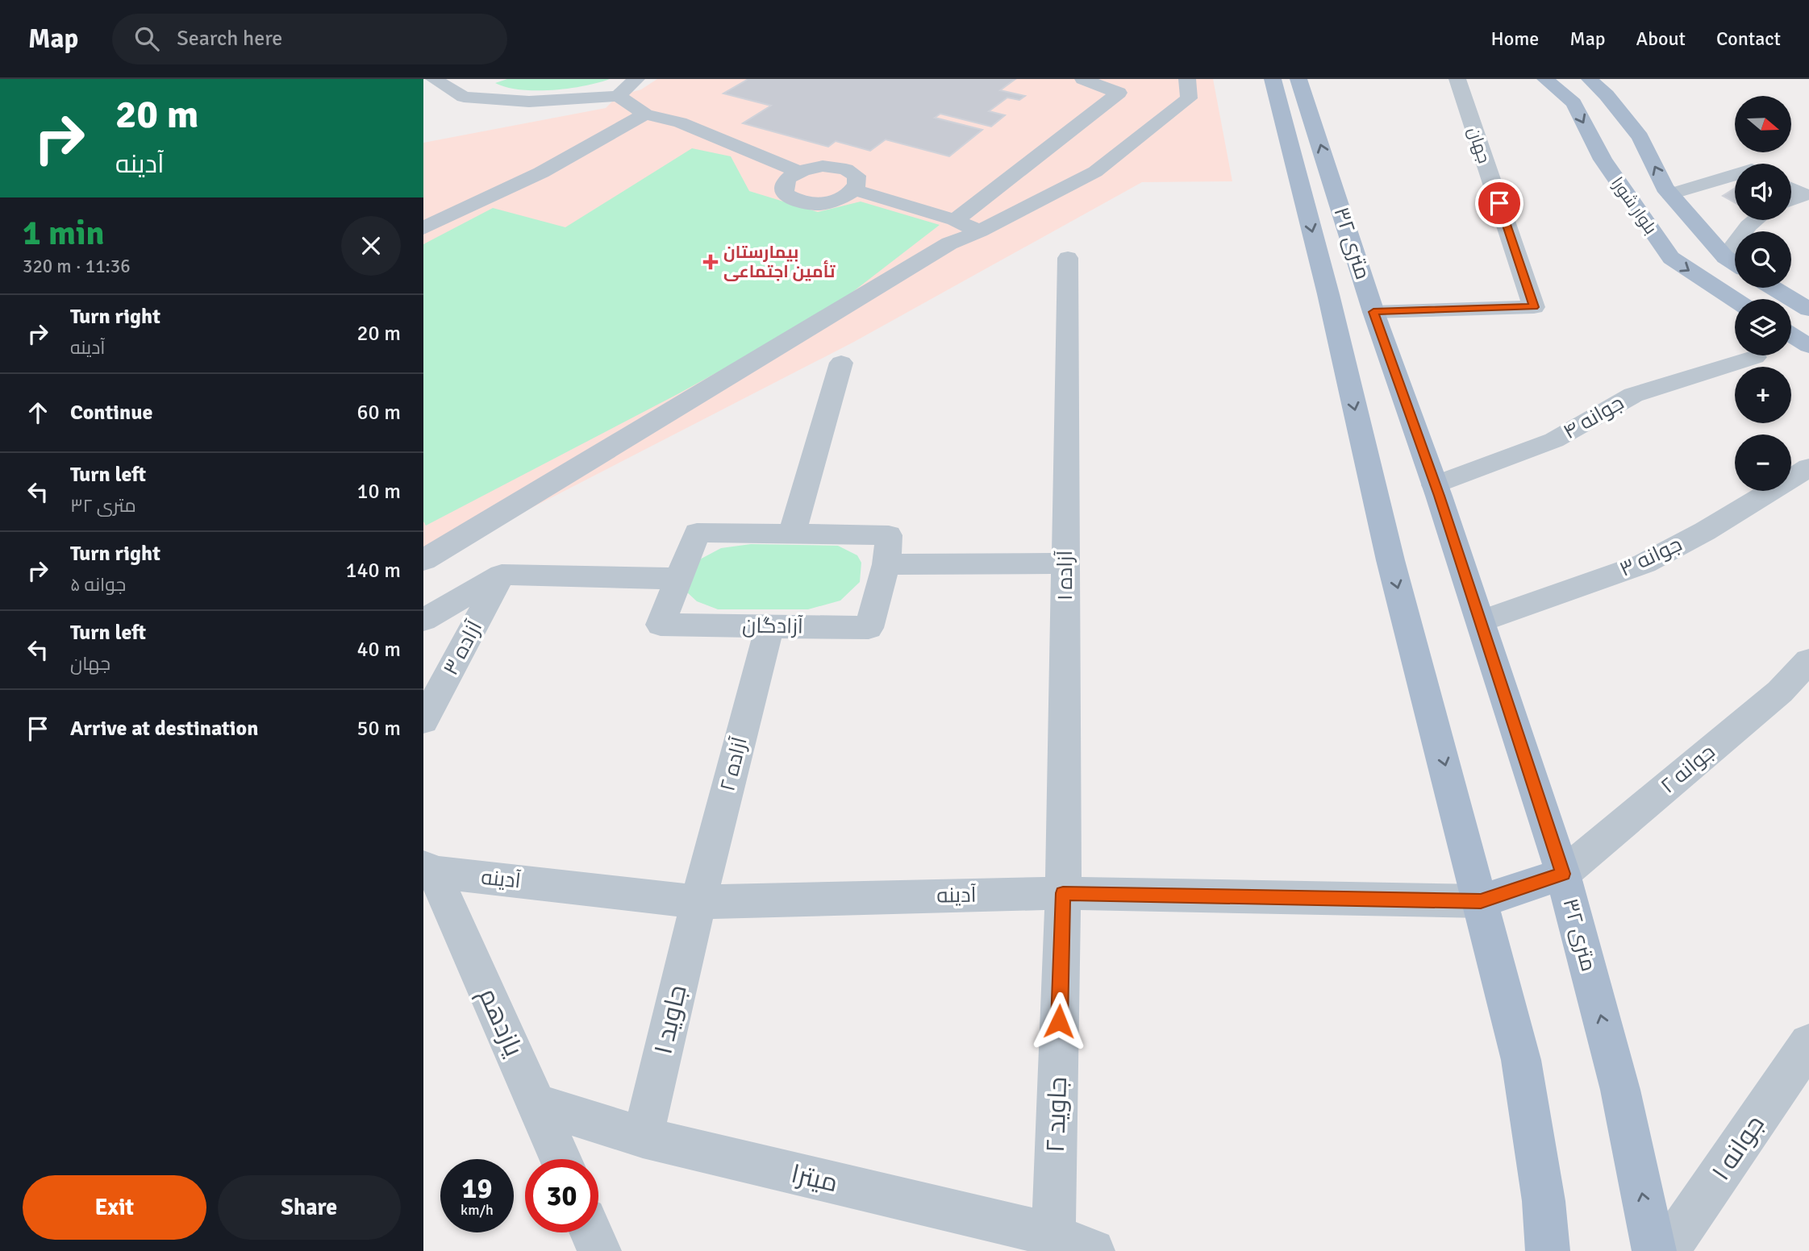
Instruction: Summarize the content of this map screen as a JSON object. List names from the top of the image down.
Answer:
{
  "streets": {
    "main road": ["بلوار شورا", "۳۲ متری"],
    "street": [
      "جهان",
      "جوانه ۴",
      "جوانه ۳",
      "آزاده ۱",
      "آزادگان",
      "آزاده ۳",
      "آزاده ۲",
      "جوانه ۲",
      "آدینه",
      "جاوید ۱",
      "یازدهم",
      "جاوید ۲",
      "جوانه ۱",
      "میترا"
    ]
  },
  "crossings": [
    ["جهان", "۳۲ متری"],
    ["۳۲ متری", "جوانه ۴"],
    ["۳۲ متری", "جوانه ۳"],
    ["۳۲ متری", "جوانه ۲"],
    ["۳۲ متری", "آدینه"],
    ["آزاده ۱", "آدینه"],
    ["آزاده ۱", "جاوید ۲"],
    ["آزادگان", "آزاده ۲"],
    ["آزاده ۲", "آدینه"],
    ["آزاده ۲", "جاوید ۱"],
    ["آدینه", "جاوید ۱"],
    ["آدینه", "یازدهم"],
    ["آدینه", "جاوید ۲"],
    ["جاوید ۱", "میترا"],
    ["یازدهم", "میترا"],
    ["جاوید ۲", "میترا"]
  ],
  "places": {
    "health": ["بیمارستان تأمین اجتماعی"]
  },
  "north": "right",
  "page": {
    "header": "Map",
    "search": "Search here",
    "nav": [
      "Home",
      "Map",
      "About",
      "Contact"
    ],
    "turn": ["20 m", "آدینه"],
    "map_buttons": ["+", "−"],
    "heading": ["1 min", "320 m · 11:36"],
    "list": [
      {
        "name": "Turn right",
        "note": "آدینه",
        "value": "20 m"
      },
      {
        "name": "Continue",
        "value": "60 m"
      },
      {
        "name": "Turn left",
        "note": "۳۲ متری",
        "value": "10 m"
      },
      {
        "name": "Turn right",
        "note": "جوانه ۵",
        "value": "140 m"
      },
      {
        "name": "Turn left",
        "note": "جهان",
        "value": "40 m"
      },
      {
        "name": "Arrive at destination",
        "value": "50 m"
      }
    ],
    "speed": "19 km/h",
    "limit": "30",
    "buttons": ["Exit", "Share"]
  }
}
